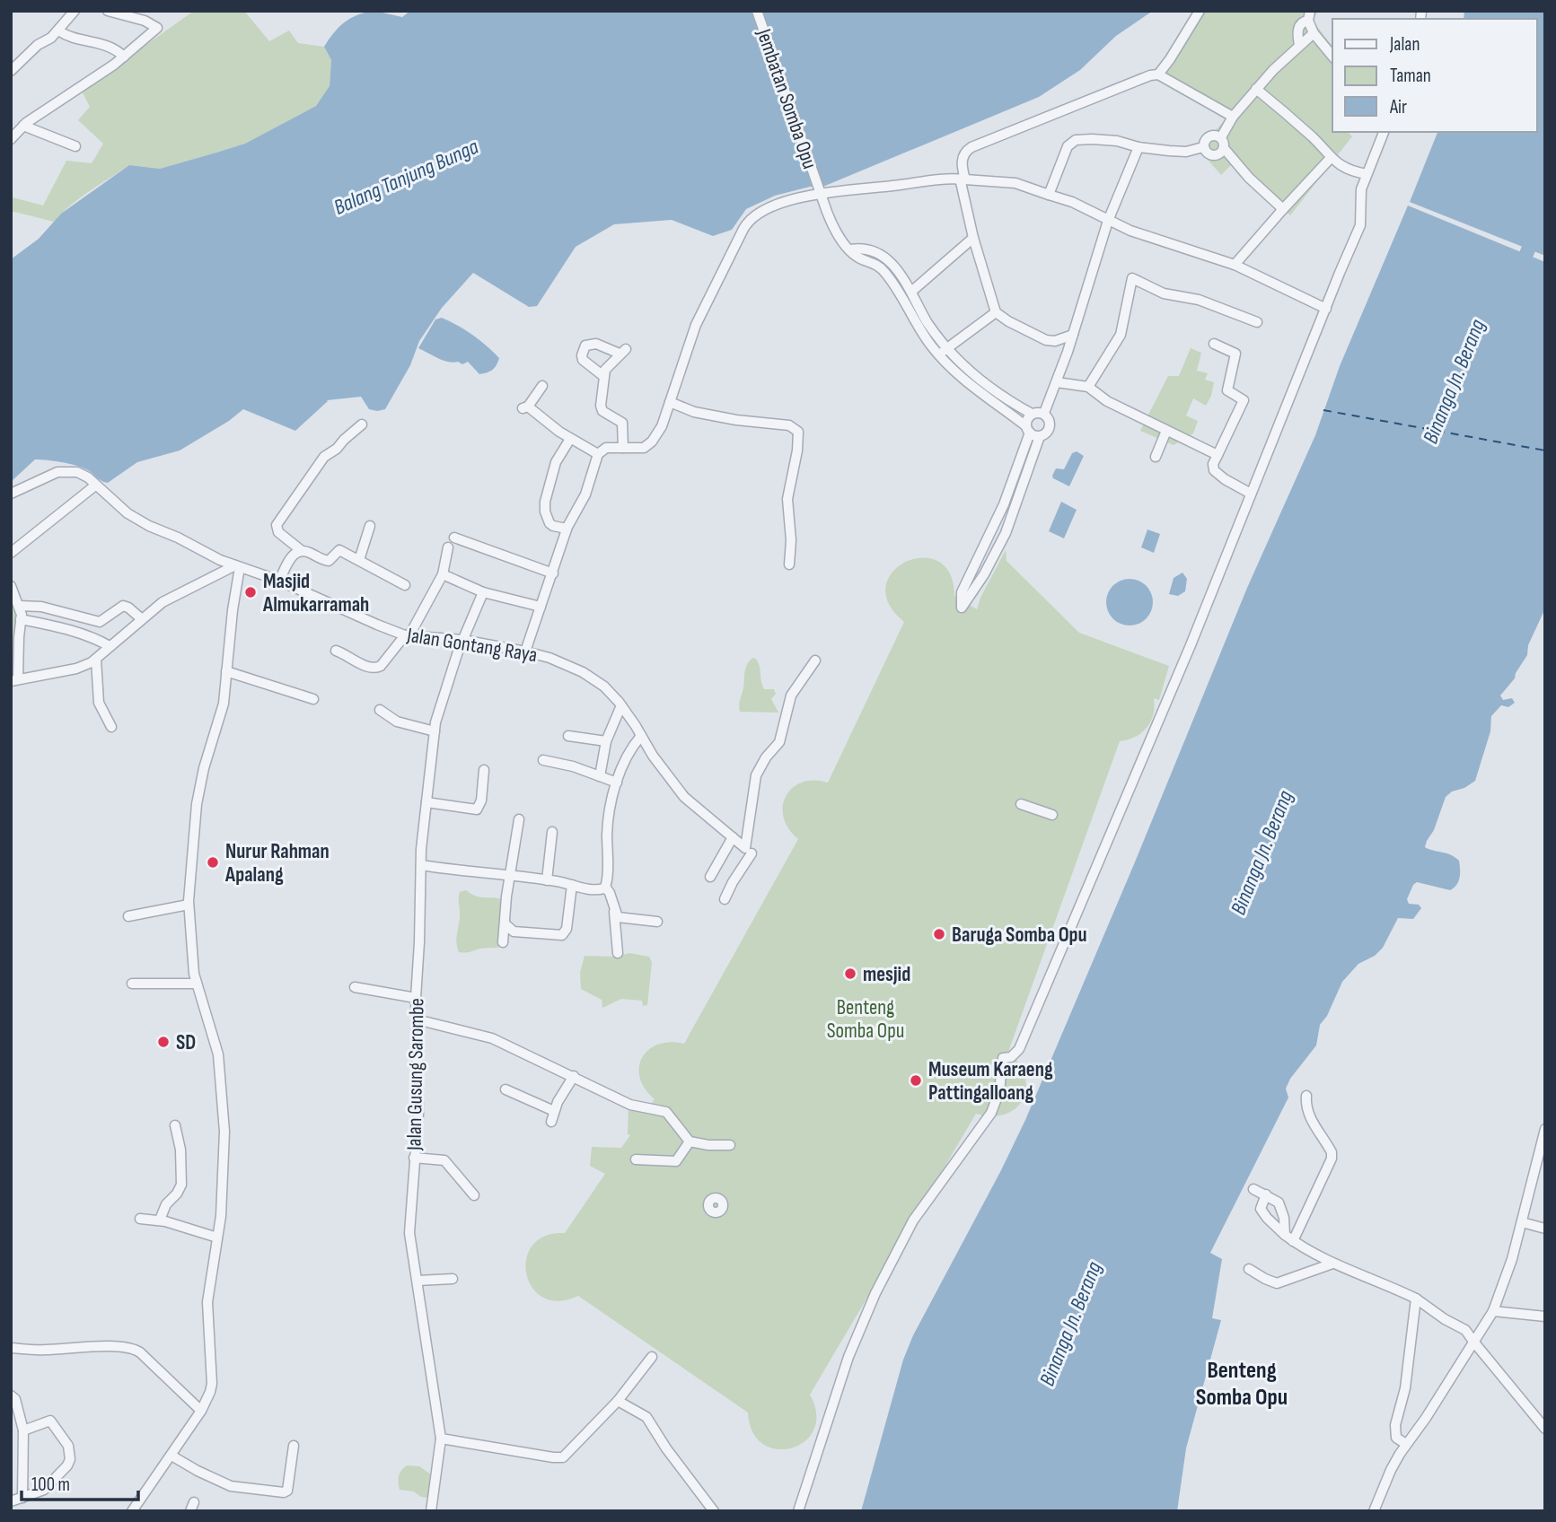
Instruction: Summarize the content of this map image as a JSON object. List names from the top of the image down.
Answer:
{
  "streets": {
    "street": ["Jembatan Somba Opu", "Jalan Gontang Raya", "Jalan Gusung Sarombe"]
  },
  "crossings": [
    ["Jalan Gontang Raya", "Jalan Gusung Sarombe"]
  ],
  "districts": ["Benteng Somba Opu"],
  "water": ["Balang Tanjung Bunga", "Binanga Jn. Berang"],
  "parks": ["Benteng Somba Opu"],
  "places": [
    "Masjid Almukarramah",
    "Nurur Rahman Apalang",
    "Baruga Somba Opu",
    "mesjid",
    "SD",
    "Museum Karaeng Pattingalloang"
  ],
  "legend": ["Jalan", "Taman", "Air"],
  "scale_bar": "100 m"
}
